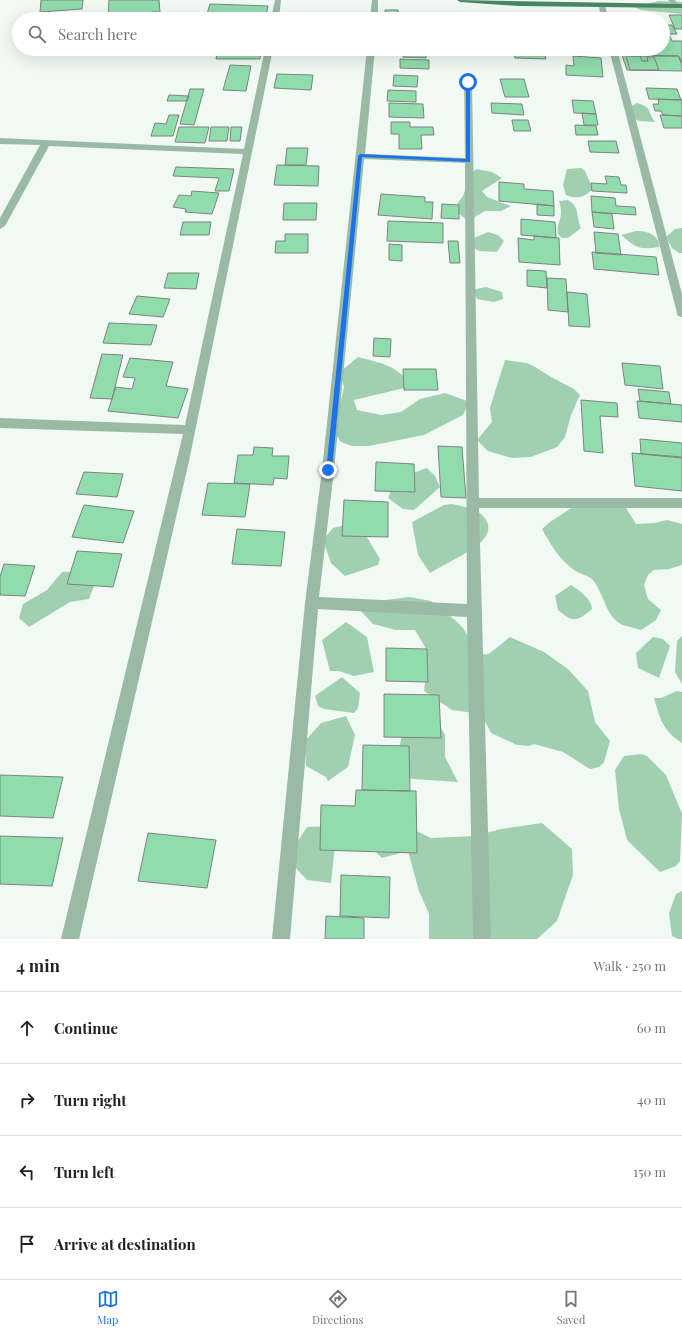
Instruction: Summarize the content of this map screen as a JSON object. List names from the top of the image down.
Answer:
{
  "page": {
    "search": "Search here",
    "heading": ["4 min", "Walk · 250 m"],
    "list": [
      ["Continue", "60 m"],
      ["Turn right", "40 m"],
      ["Turn left", "150 m"],
      "Arrive at destination"
    ],
    "nav": ["Map", "Directions", "Saved"]
  }
}
